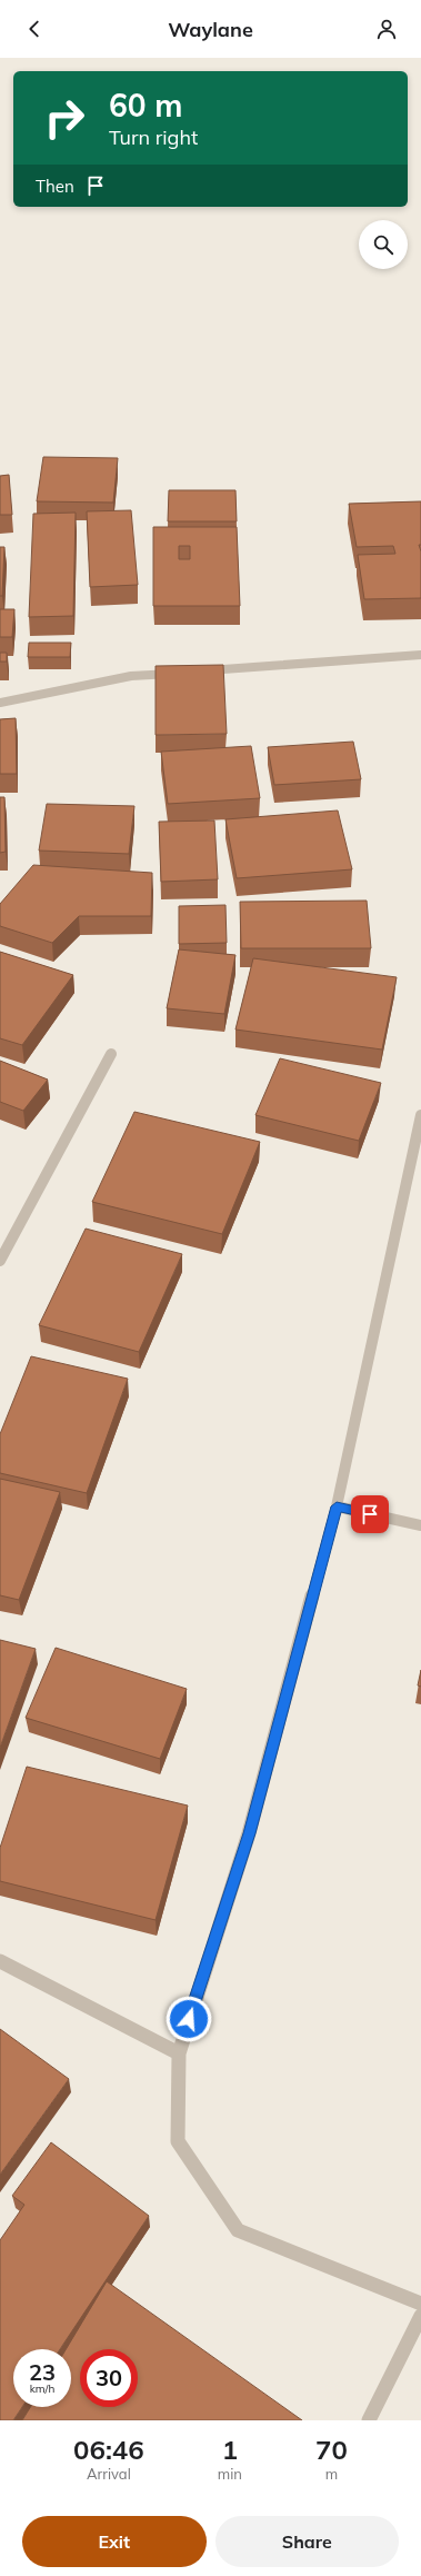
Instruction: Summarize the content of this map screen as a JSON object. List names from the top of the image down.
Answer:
{
  "page": {
    "header": "Waylane",
    "turn": ["60 m", "Turn right"],
    "then": "Then",
    "speed": "23 km/h",
    "limit": "30",
    "eta": [
      "06:46",
      "Arrival",
      "1",
      "min",
      "70",
      "m"
    ],
    "buttons": ["Exit", "Share"]
  }
}
